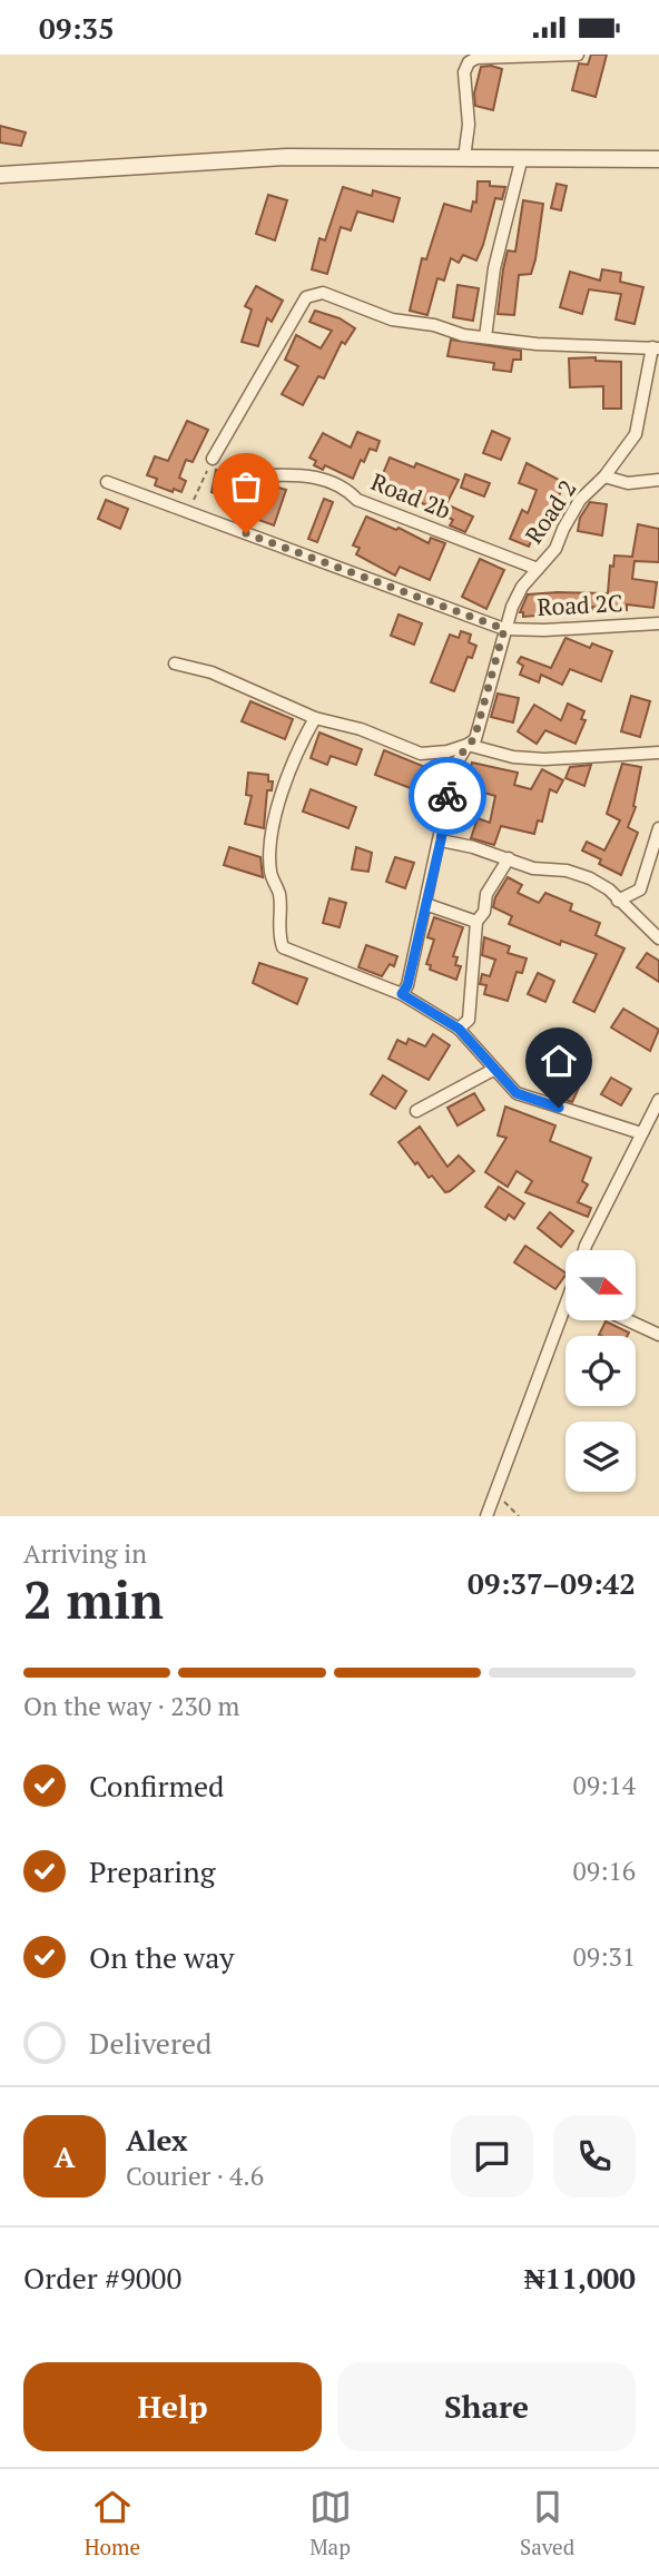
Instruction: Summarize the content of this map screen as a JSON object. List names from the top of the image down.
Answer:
{
  "streets": {
    "street": ["Road 2b", "Road 2", "Road 2C"]
  },
  "crossings": [
    ["Road 2b", "Road 2"],
    ["Road 2", "Road 2C"]
  ],
  "north": "right",
  "page": {
    "status": "09:35",
    "heading": ["2 min", "Arriving in", "09:37–09:42"],
    "panel": [
      "Alex",
      "Courier · 4.6",
      "Order #9000",
      "₦11,000"
    ],
    "bar": "On the way · 230 m",
    "list": [
      ["Confirmed", "09:14"],
      ["Preparing", "09:16"],
      ["On the way", "09:31"],
      "Delivered"
    ],
    "round": "A",
    "buttons": ["Help", "Share"],
    "tabs": ["Home", "Map", "Saved"]
  }
}
